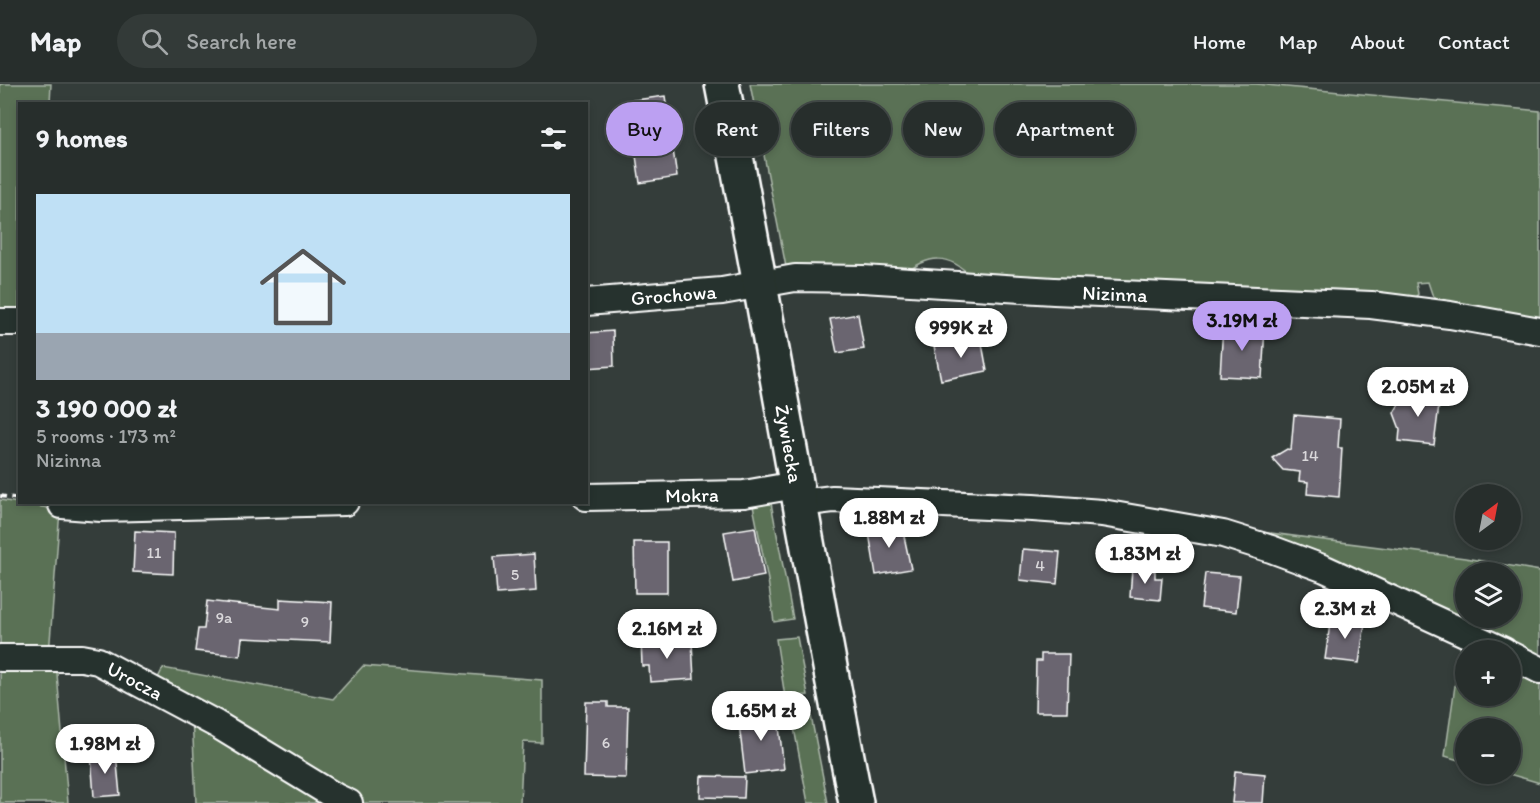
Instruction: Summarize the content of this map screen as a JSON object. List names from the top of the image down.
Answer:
{
  "streets": {
    "main road": ["Żywiecka"],
    "street": [
      "Nizinna",
      "Grochowa",
      "Mokra",
      "Urocza"
    ]
  },
  "crossings": [
    ["Nizinna", "Grochowa"],
    ["Nizinna", "Żywiecka"],
    ["Grochowa", "Żywiecka"],
    ["Żywiecka", "Mokra"]
  ],
  "house_numbers": [
    "14",
    "11",
    "4",
    "5",
    "9a",
    "9",
    "6"
  ],
  "north": "top right",
  "page": {
    "header": "Map",
    "search": "Search here",
    "nav": [
      "Home",
      "Map",
      "About",
      "Contact"
    ],
    "chip": [
      "Buy",
      "Rent",
      "Filters",
      "New",
      "Apartment"
    ],
    "heading": "9 homes",
    "list": [
      {
        "name": "3 190 000 zł",
        "note": "5 rooms · 173 m² · Nizinna"
      }
    ],
    "price": [
      "3.19M zł",
      "999K zł",
      "2.05M zł",
      "1.88M zł",
      "1.83M zł",
      "2.3M zł",
      "2.16M zł",
      "1.65M zł",
      "1.98M zł"
    ],
    "map_buttons": ["+", "−"]
  }
}
